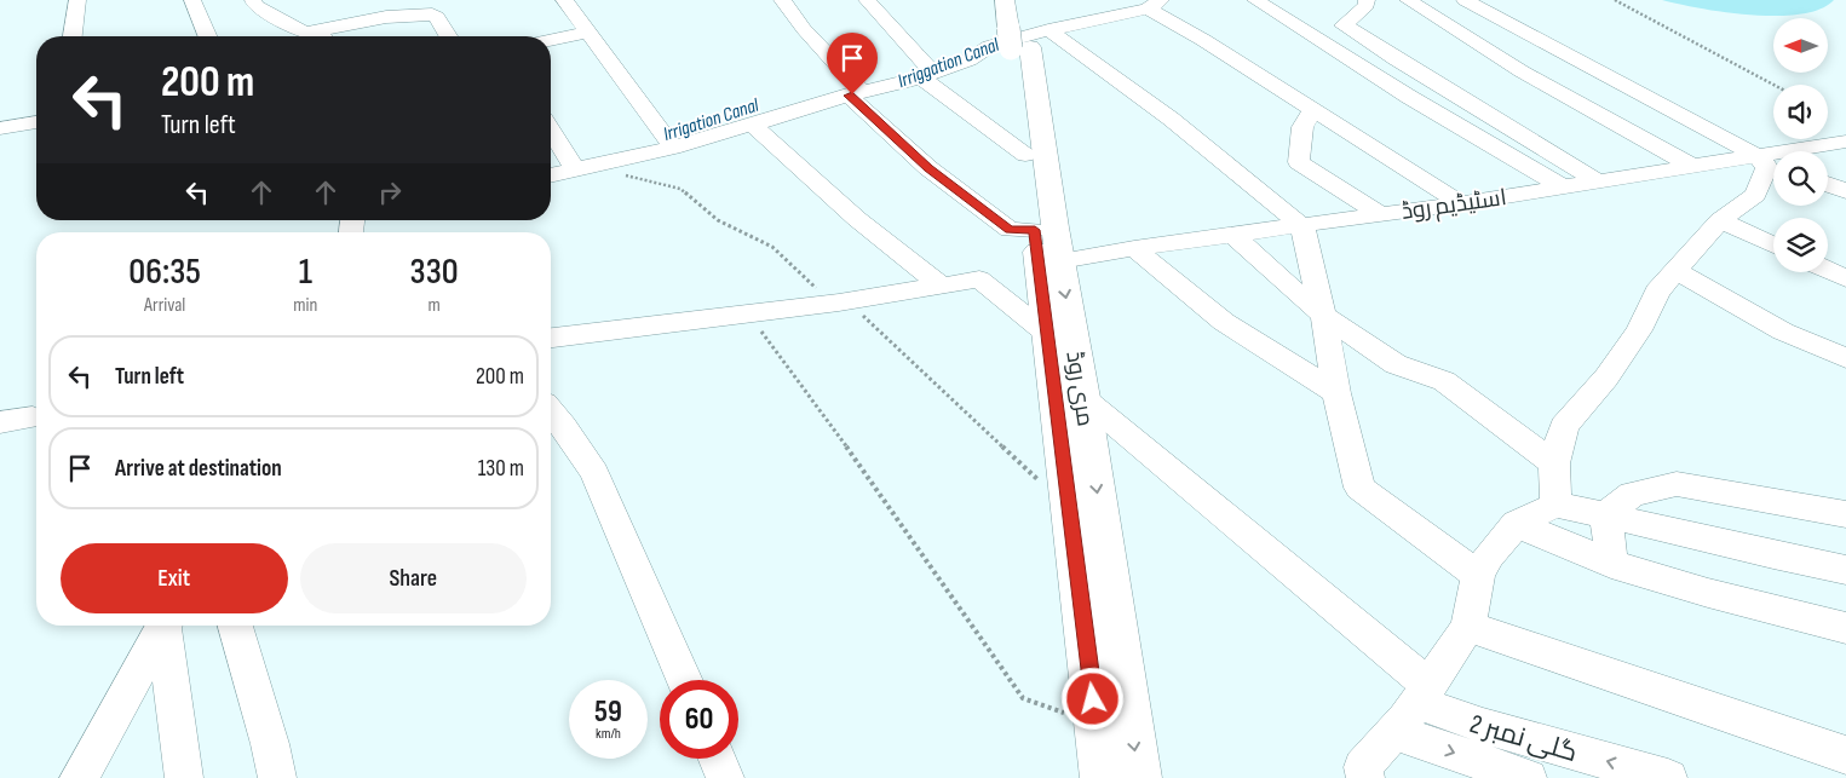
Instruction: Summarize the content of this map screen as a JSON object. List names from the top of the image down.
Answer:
{
  "streets": {
    "main road": ["مری روڈ"],
    "street": ["اسٹیڈیم روڈ", "گلی نمبر 2"]
  },
  "crossings": [
    ["اسٹیڈیم روڈ", "مری روڈ"],
    ["مری روڈ", "گلی نمبر 2"]
  ],
  "water": ["Irriggation Canal", "Irrigation Canal"],
  "north": "left",
  "page": {
    "turn": ["200 m", "Turn left"],
    "eta": [
      "06:35",
      "Arrival",
      "1",
      "min",
      "330",
      "m"
    ],
    "list": [
      {
        "name": "Turn left",
        "value": "200 m"
      },
      {
        "name": "Arrive at destination",
        "value": "130 m"
      }
    ],
    "buttons": ["Exit", "Share"],
    "speed": "59 km/h",
    "limit": "60"
  }
}
